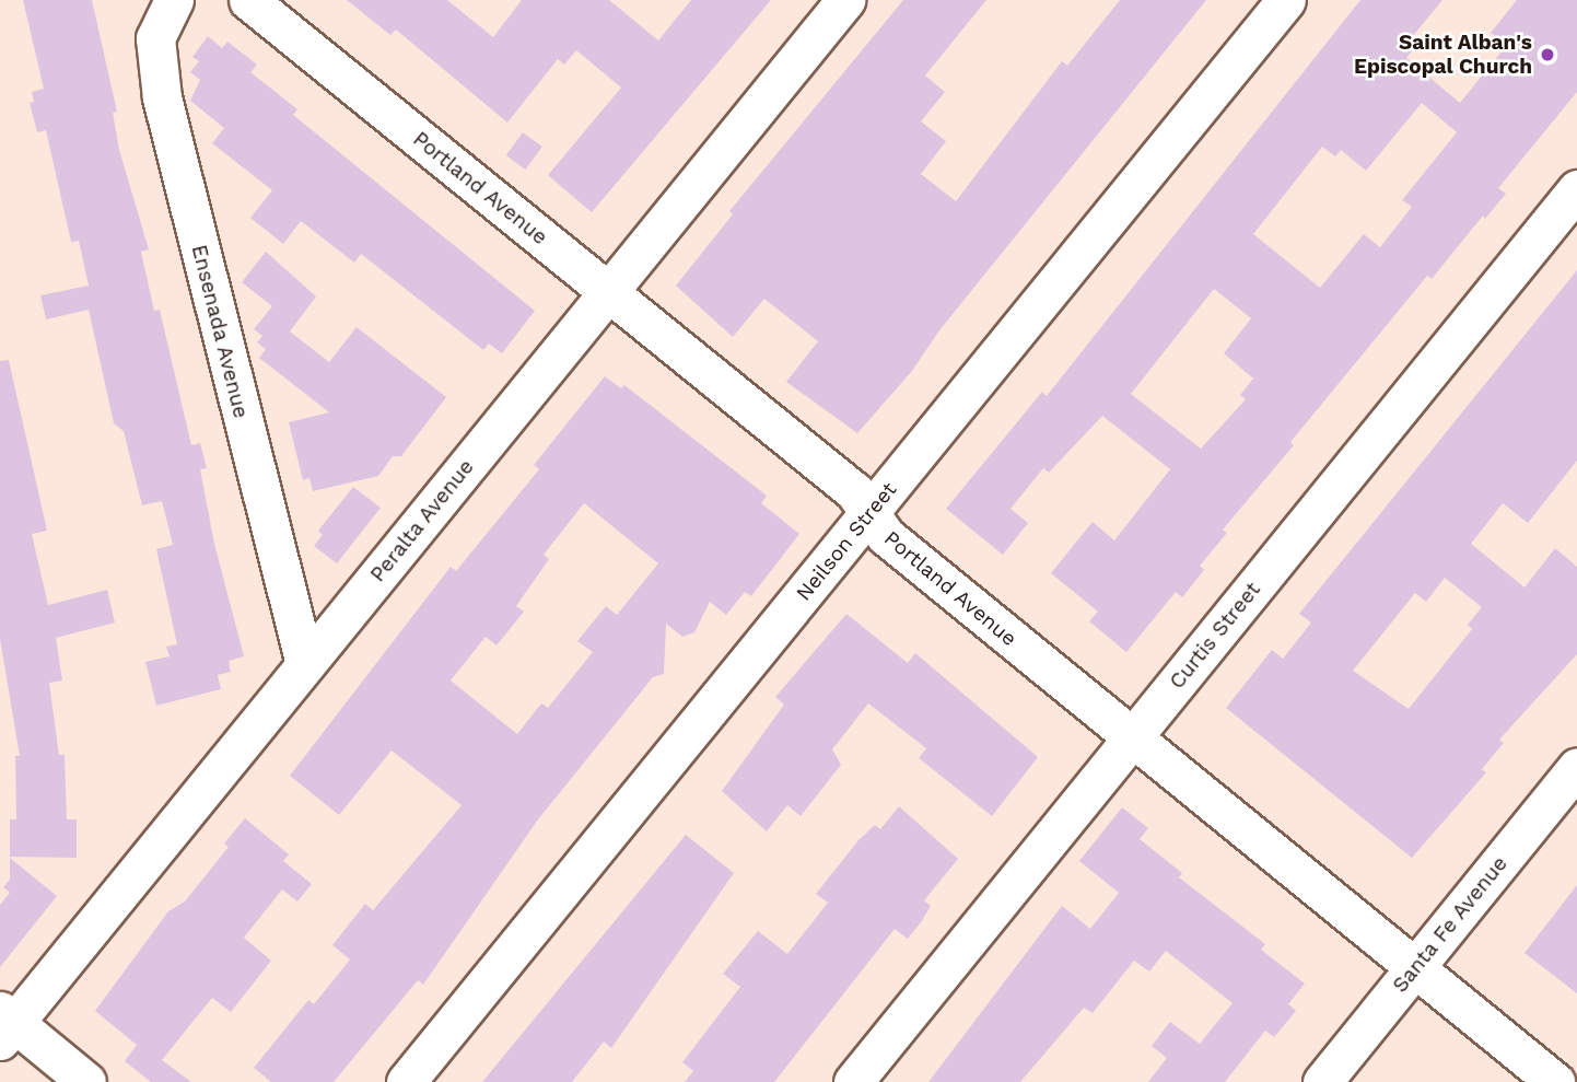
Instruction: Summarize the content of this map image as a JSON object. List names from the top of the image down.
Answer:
{
  "streets": {
    "street": [
      "Portland Avenue",
      "Ensenada Avenue",
      "Peralta Avenue",
      "Neilson Street",
      "Curtis Street",
      "Santa Fe Avenue"
    ]
  },
  "crossings": [
    ["Portland Avenue", "Peralta Avenue"],
    ["Portland Avenue", "Neilson Street"],
    ["Portland Avenue", "Curtis Street"],
    ["Portland Avenue", "Santa Fe Avenue"],
    ["Ensenada Avenue", "Peralta Avenue"]
  ],
  "places": ["Saint Alban's Episcopal Church"]
}
